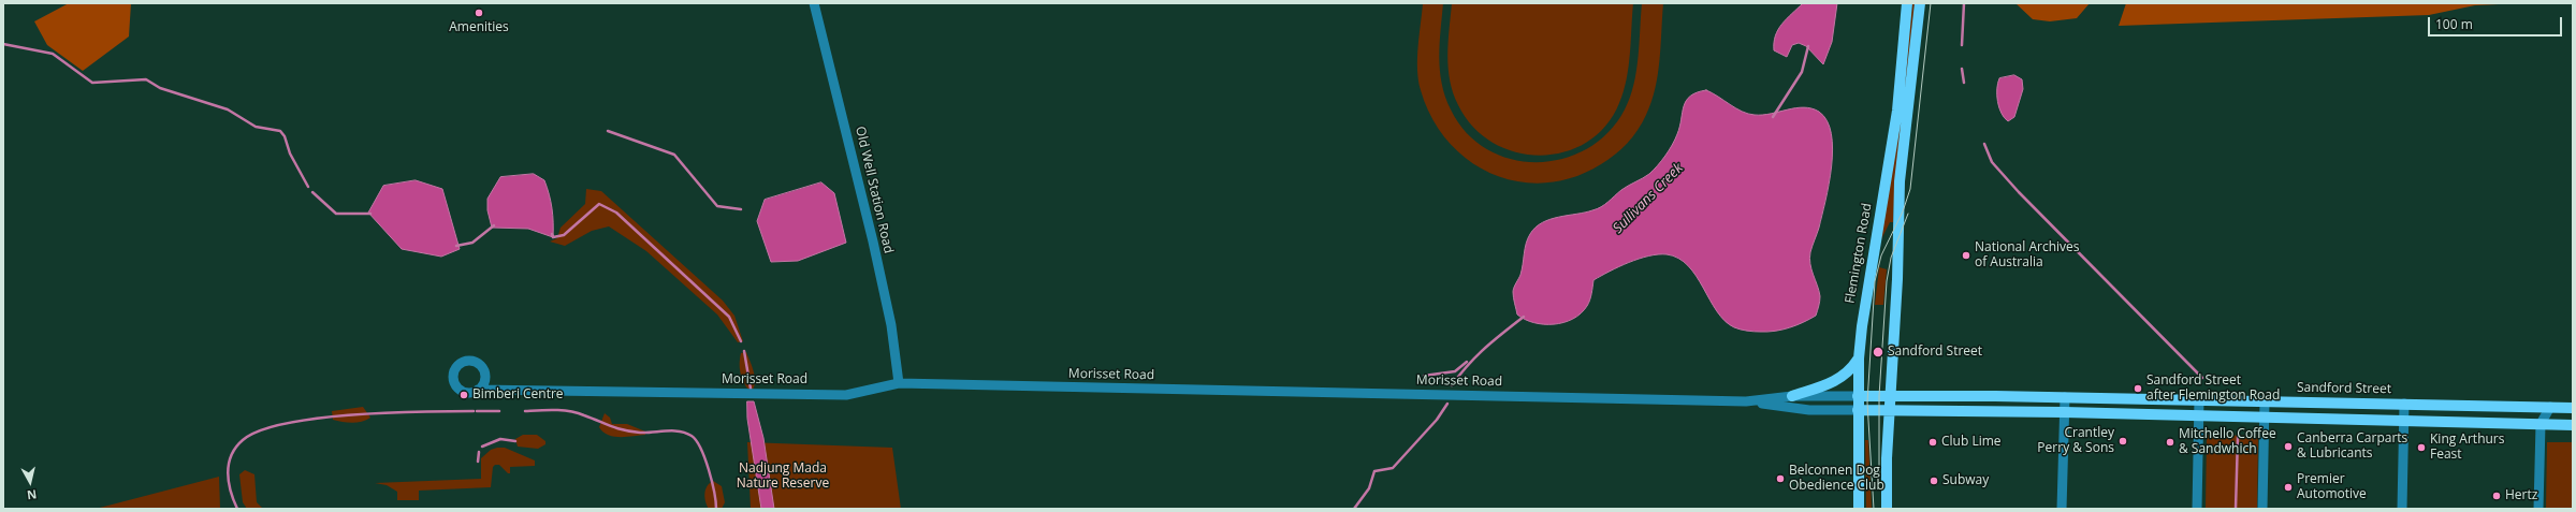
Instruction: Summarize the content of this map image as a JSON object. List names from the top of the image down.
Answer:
{
  "streets": {
    "main road": ["Flemington Road", "Morisset Road", "Sandford Street"],
    "street": ["Old Well Station Road"]
  },
  "crossings": [
    ["Old Well Station Road", "Morisset Road"],
    ["Flemington Road", "Morisset Road"],
    ["Flemington Road", "Sandford Street"],
    ["Morisset Road", "Sandford Street"]
  ],
  "water": ["Sullivans Creek"],
  "parks": ["Nadjung Mada Nature Reserve"],
  "places": [
    "Amenities",
    "National Archives of Australia",
    "Sandford Street",
    "Sandford Street after Flemington Road",
    "Bimberi Centre",
    "Crantley Perry & Sons",
    "Club Lime",
    "Mitchello Coffee & Sandwhich",
    "Canberra Carparts & Lubricants",
    "King Arthurs Feast",
    "Belconnen Dog Obedience Club",
    "Subway",
    "Premier Automotive",
    "Hertz"
  ],
  "scale_bar": "100 m",
  "north": "bottom"
}
